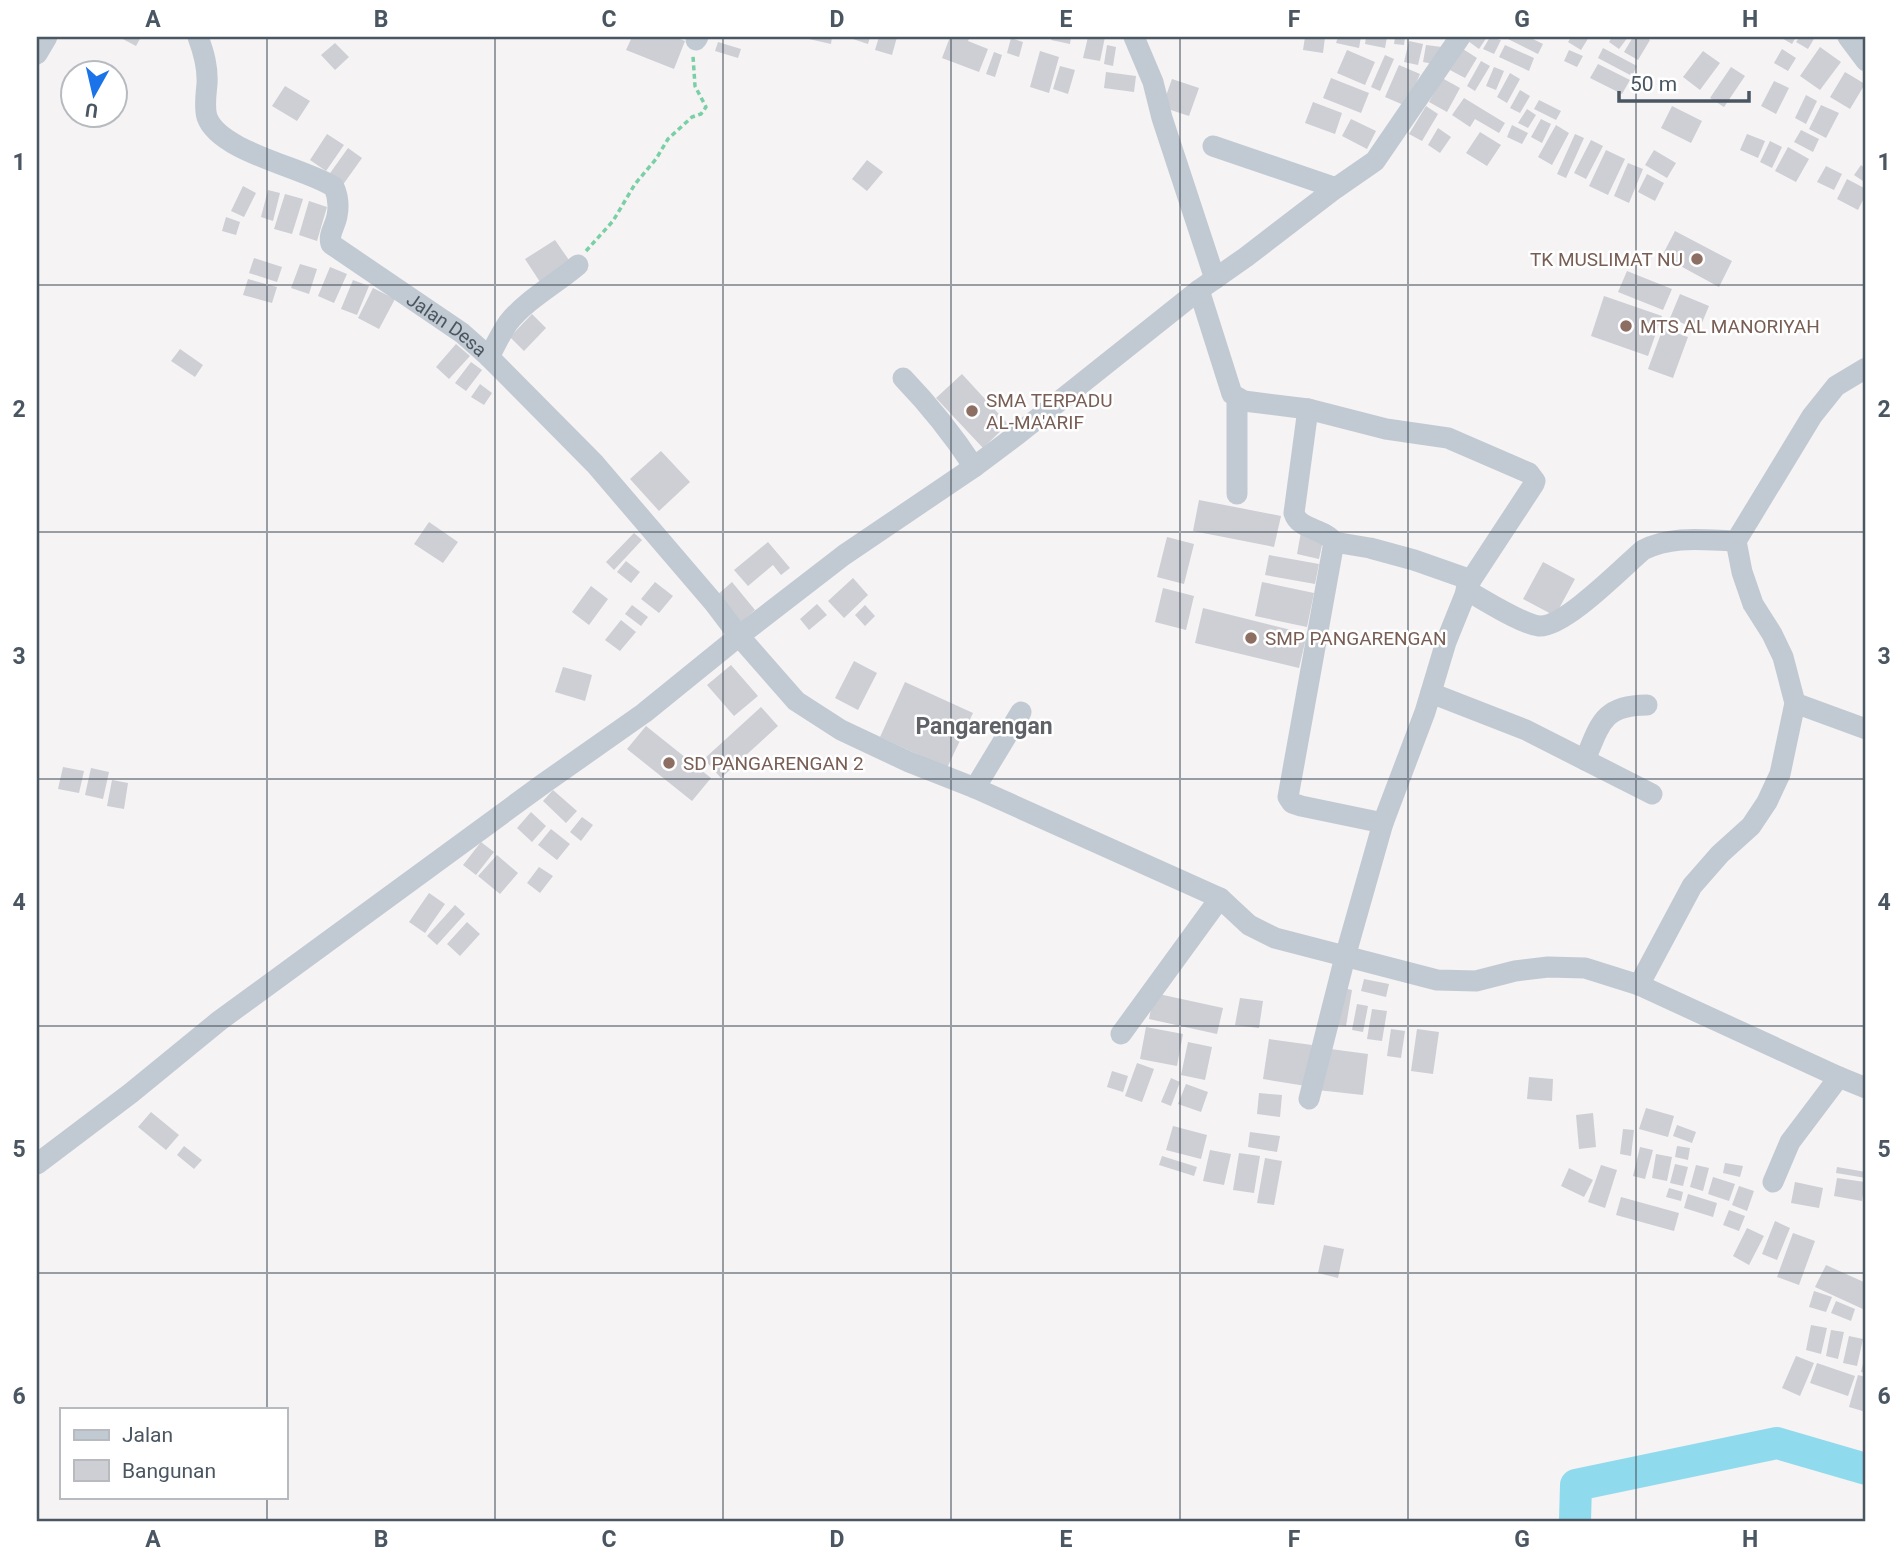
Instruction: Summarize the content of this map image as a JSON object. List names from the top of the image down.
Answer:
{
  "streets": {
    "street": ["Jalan Desa"]
  },
  "districts": ["Pangarengan"],
  "places": [
    "TK MUSLIMAT NU",
    "MTS AL MANORIYAH",
    "SMA TERPADU AL-MA'ARIF",
    "SMP PANGARENGAN",
    "SD PANGARENGAN 2"
  ],
  "legend": ["Jalan", "Bangunan"],
  "scale_bar": "50 m",
  "north": "bottom",
  "grid": {
    "columns": [
      "A",
      "B",
      "C",
      "D",
      "E",
      "F",
      "G",
      "H"
    ],
    "rows": [
      "1",
      "2",
      "3",
      "4",
      "5",
      "6"
    ]
  }
}
